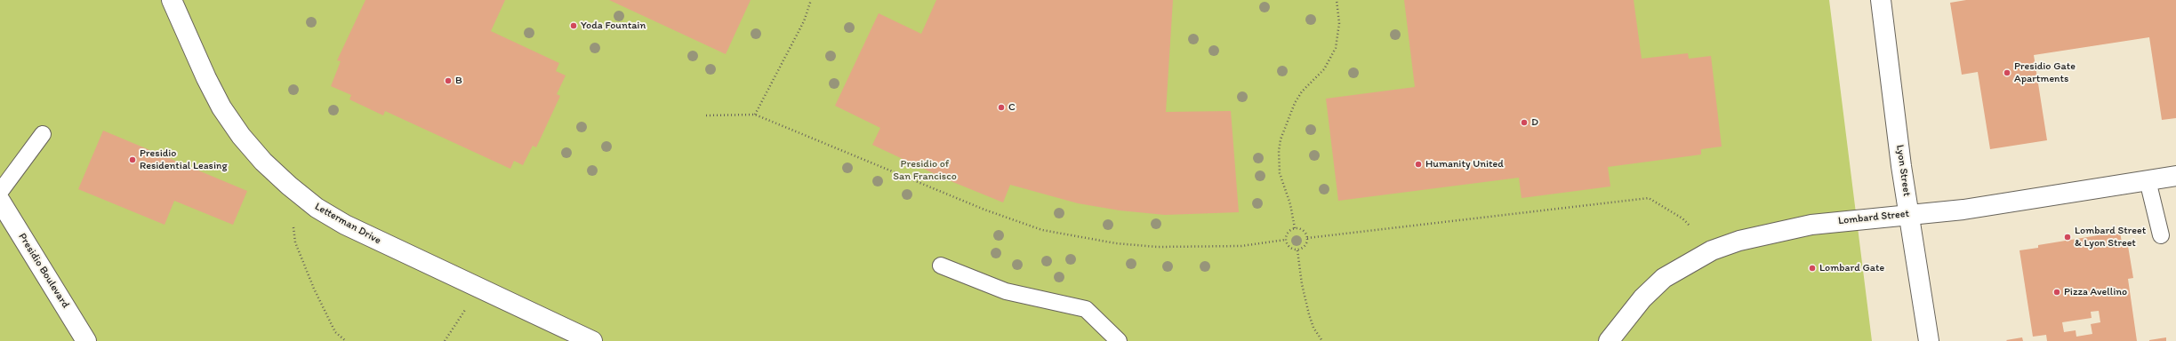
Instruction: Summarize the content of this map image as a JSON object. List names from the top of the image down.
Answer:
{
  "streets": {
    "street": [
      "Lyon Street",
      "Lombard Street",
      "Letterman Drive",
      "Presidio Boulevard"
    ]
  },
  "crossings": [
    ["Lyon Street", "Lombard Street"]
  ],
  "parks": ["Presidio of San Francisco"],
  "places": [
    "Yoda Fountain",
    "Presidio Gate Apartments",
    "B",
    "C",
    "D",
    "Presidio Residential Leasing",
    "Humanity United",
    "Lombard Street & Lyon Street",
    "Lombard Gate",
    "Pizza Avellino"
  ]
}
